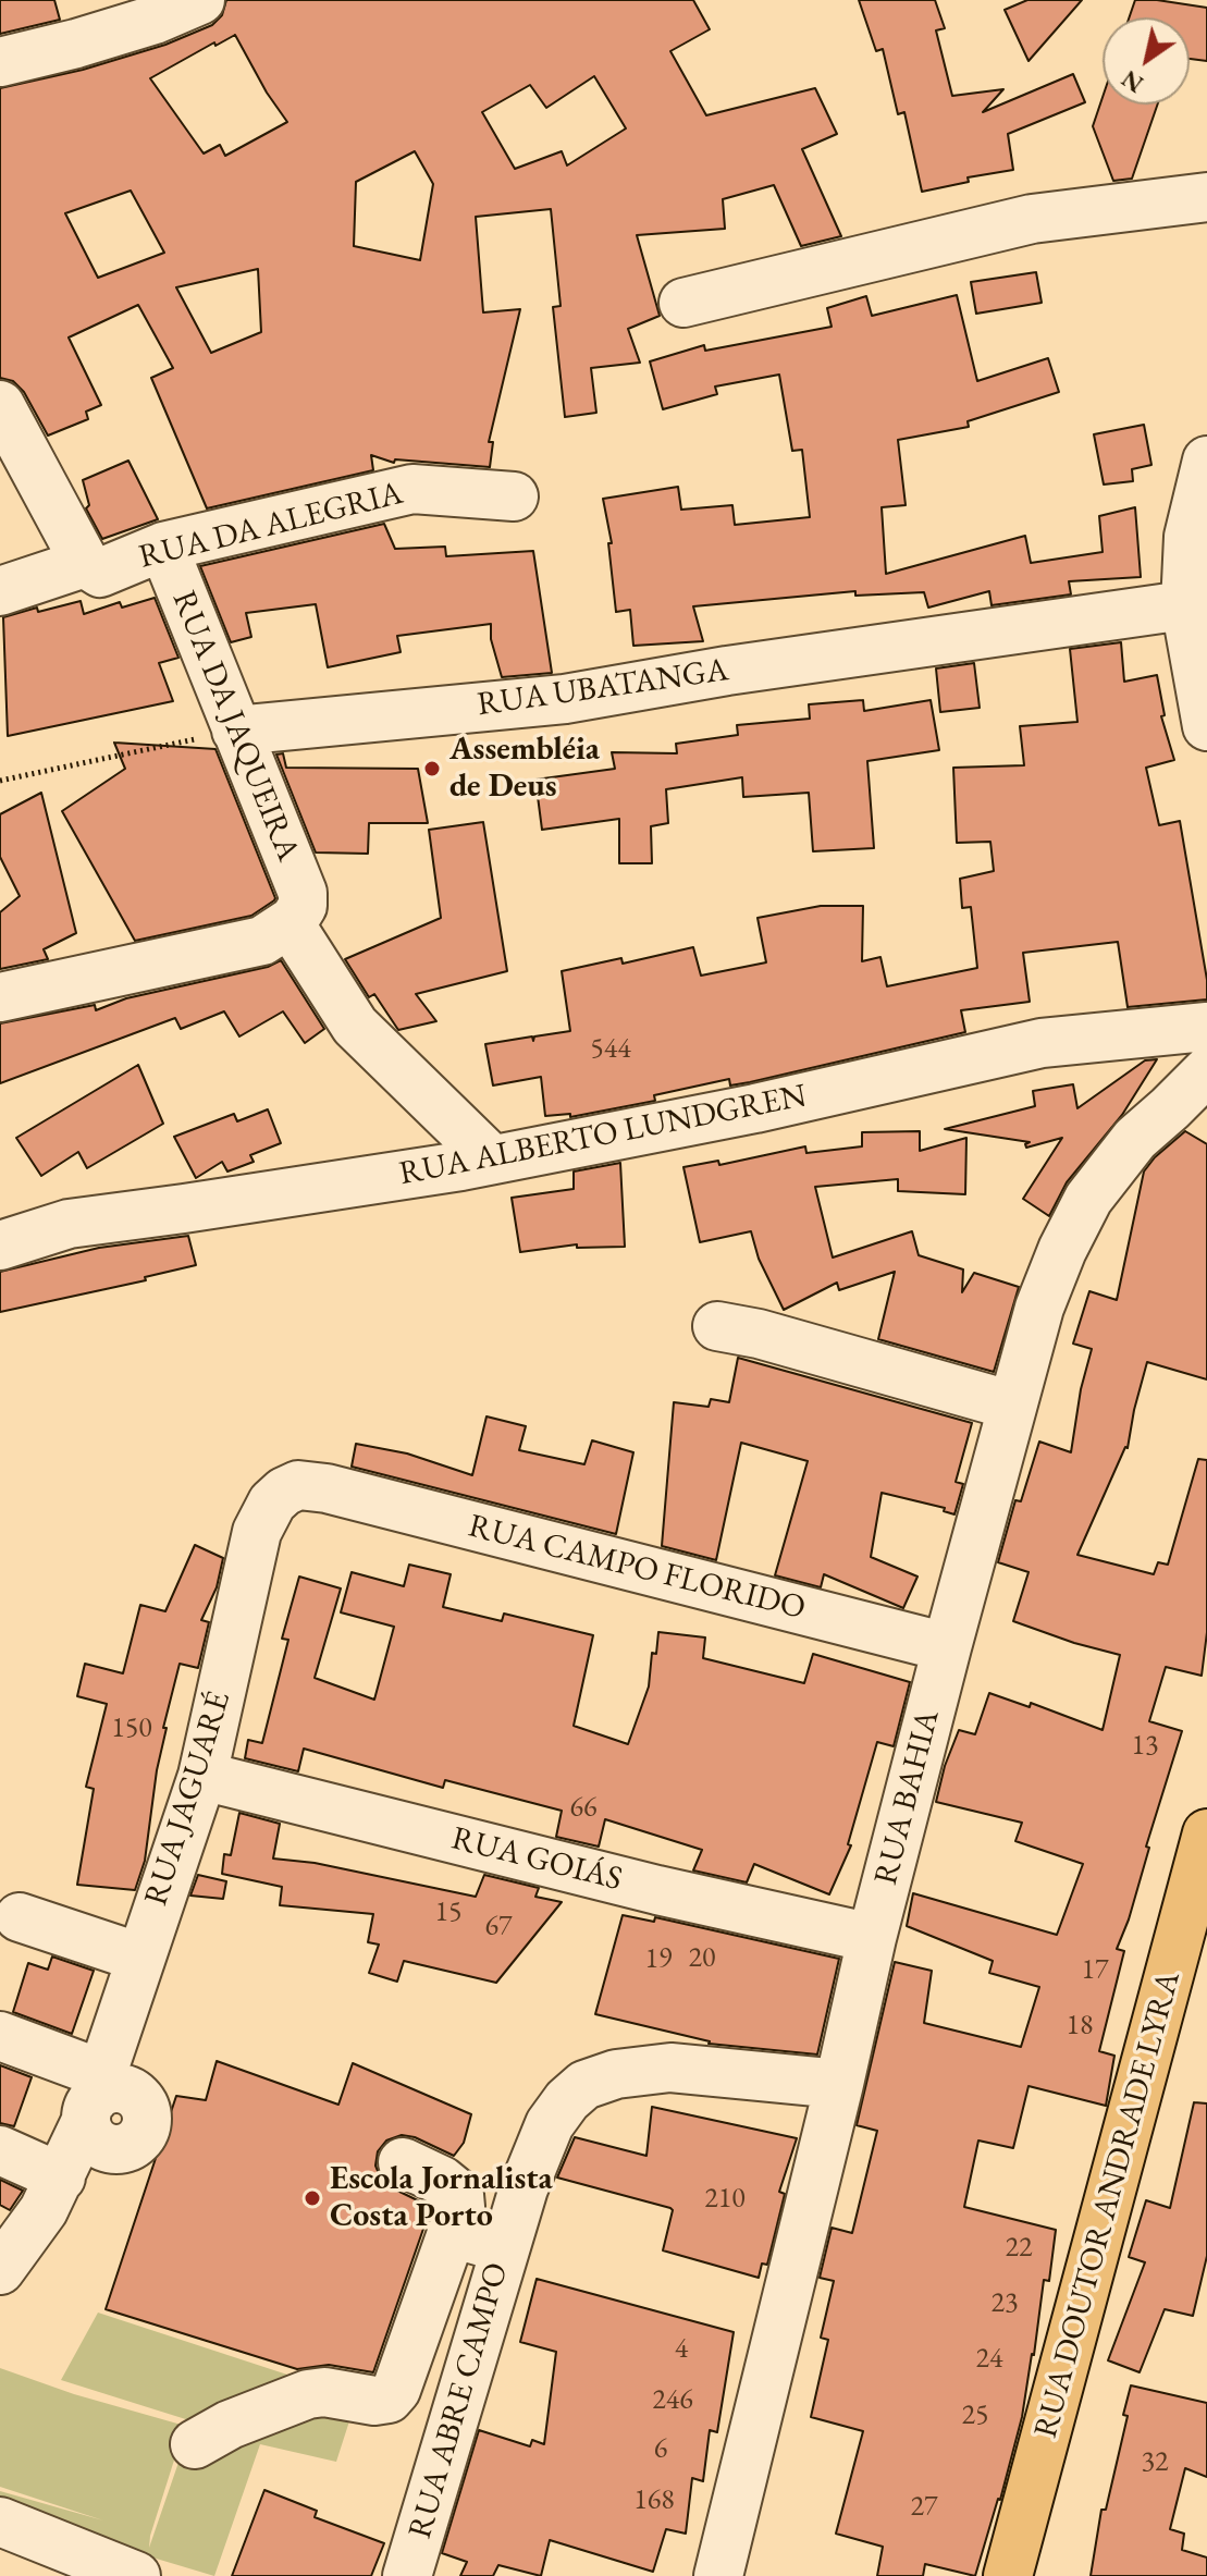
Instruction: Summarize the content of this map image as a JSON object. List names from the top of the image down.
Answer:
{
  "streets": {
    "main road": ["RUA DOUTOR ANDRADE LYRA"],
    "street": [
      "RUA DA ALEGRIA",
      "RUA UBATANGA",
      "RUA DA JAQUEIRA",
      "RUA ALBERTO LUNDGREN",
      "RUA CAMPO FLORIDO",
      "RUA BAHIA",
      "RUA JAGUARÉ",
      "RUA GOIÁS",
      "RUA ABRE CAMPO"
    ]
  },
  "crossings": [
    ["RUA DA ALEGRIA", "RUA DA JAQUEIRA"],
    ["RUA UBATANGA", "RUA DA JAQUEIRA"],
    ["RUA DA JAQUEIRA", "RUA ALBERTO LUNDGREN"],
    ["RUA CAMPO FLORIDO", "RUA BAHIA"],
    ["RUA CAMPO FLORIDO", "RUA JAGUARÉ"],
    ["RUA BAHIA", "RUA GOIÁS"],
    ["RUA BAHIA", "RUA ABRE CAMPO"],
    ["RUA JAGUARÉ", "RUA GOIÁS"]
  ],
  "places": ["Assembléia de Deus", "Escola Jornalista Costa Porto"],
  "house_numbers": [
    "544",
    "150",
    "13",
    "66",
    "15",
    "67",
    "20",
    "19",
    "17",
    "18",
    "210",
    "22",
    "23",
    "4",
    "24",
    "246",
    "25",
    "6",
    "32",
    "168",
    "27"
  ],
  "north": "bottom left"
}
